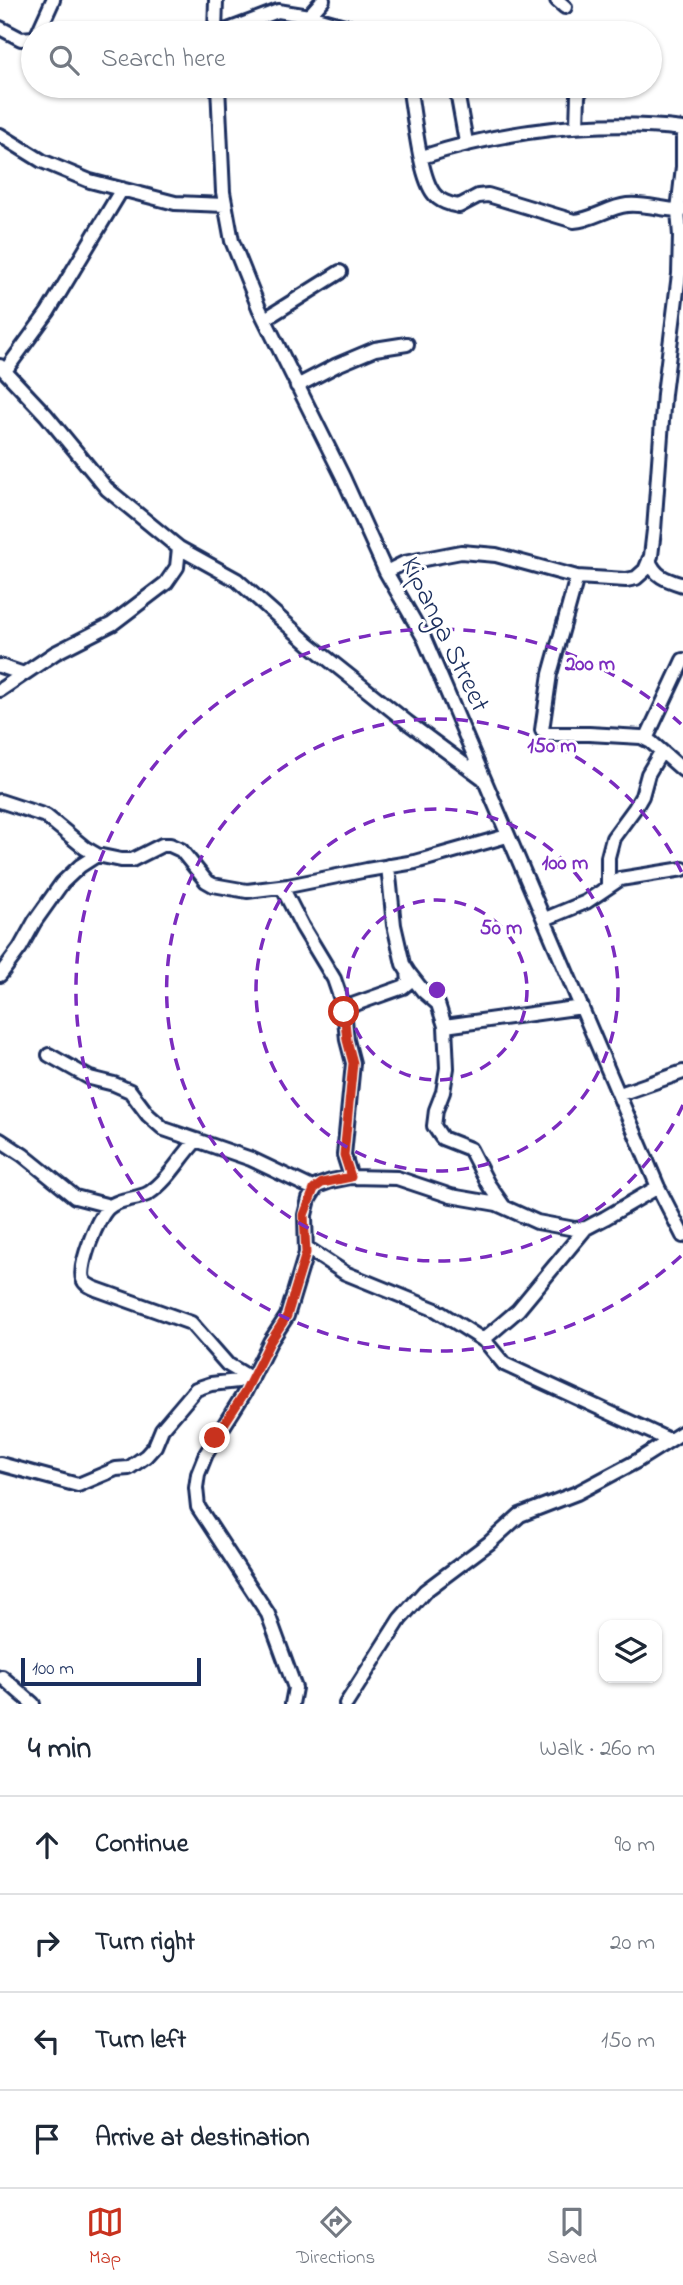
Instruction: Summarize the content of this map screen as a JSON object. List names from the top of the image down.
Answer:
{
  "streets": {
    "street": ["Kipanga Street"]
  },
  "scale_bar": "100 m",
  "page": {
    "search": "Search here",
    "scale": "100 m",
    "heading": ["4 min", "Walk · 260 m"],
    "list": [
      ["Continue", "90 m"],
      ["Turn right", "20 m"],
      ["Turn left", "150 m"],
      "Arrive at destination"
    ],
    "nav": ["Map", "Directions", "Saved"]
  },
  "rings": [
    "200 m",
    "150 m",
    "100 m",
    "50 m"
  ]
}
